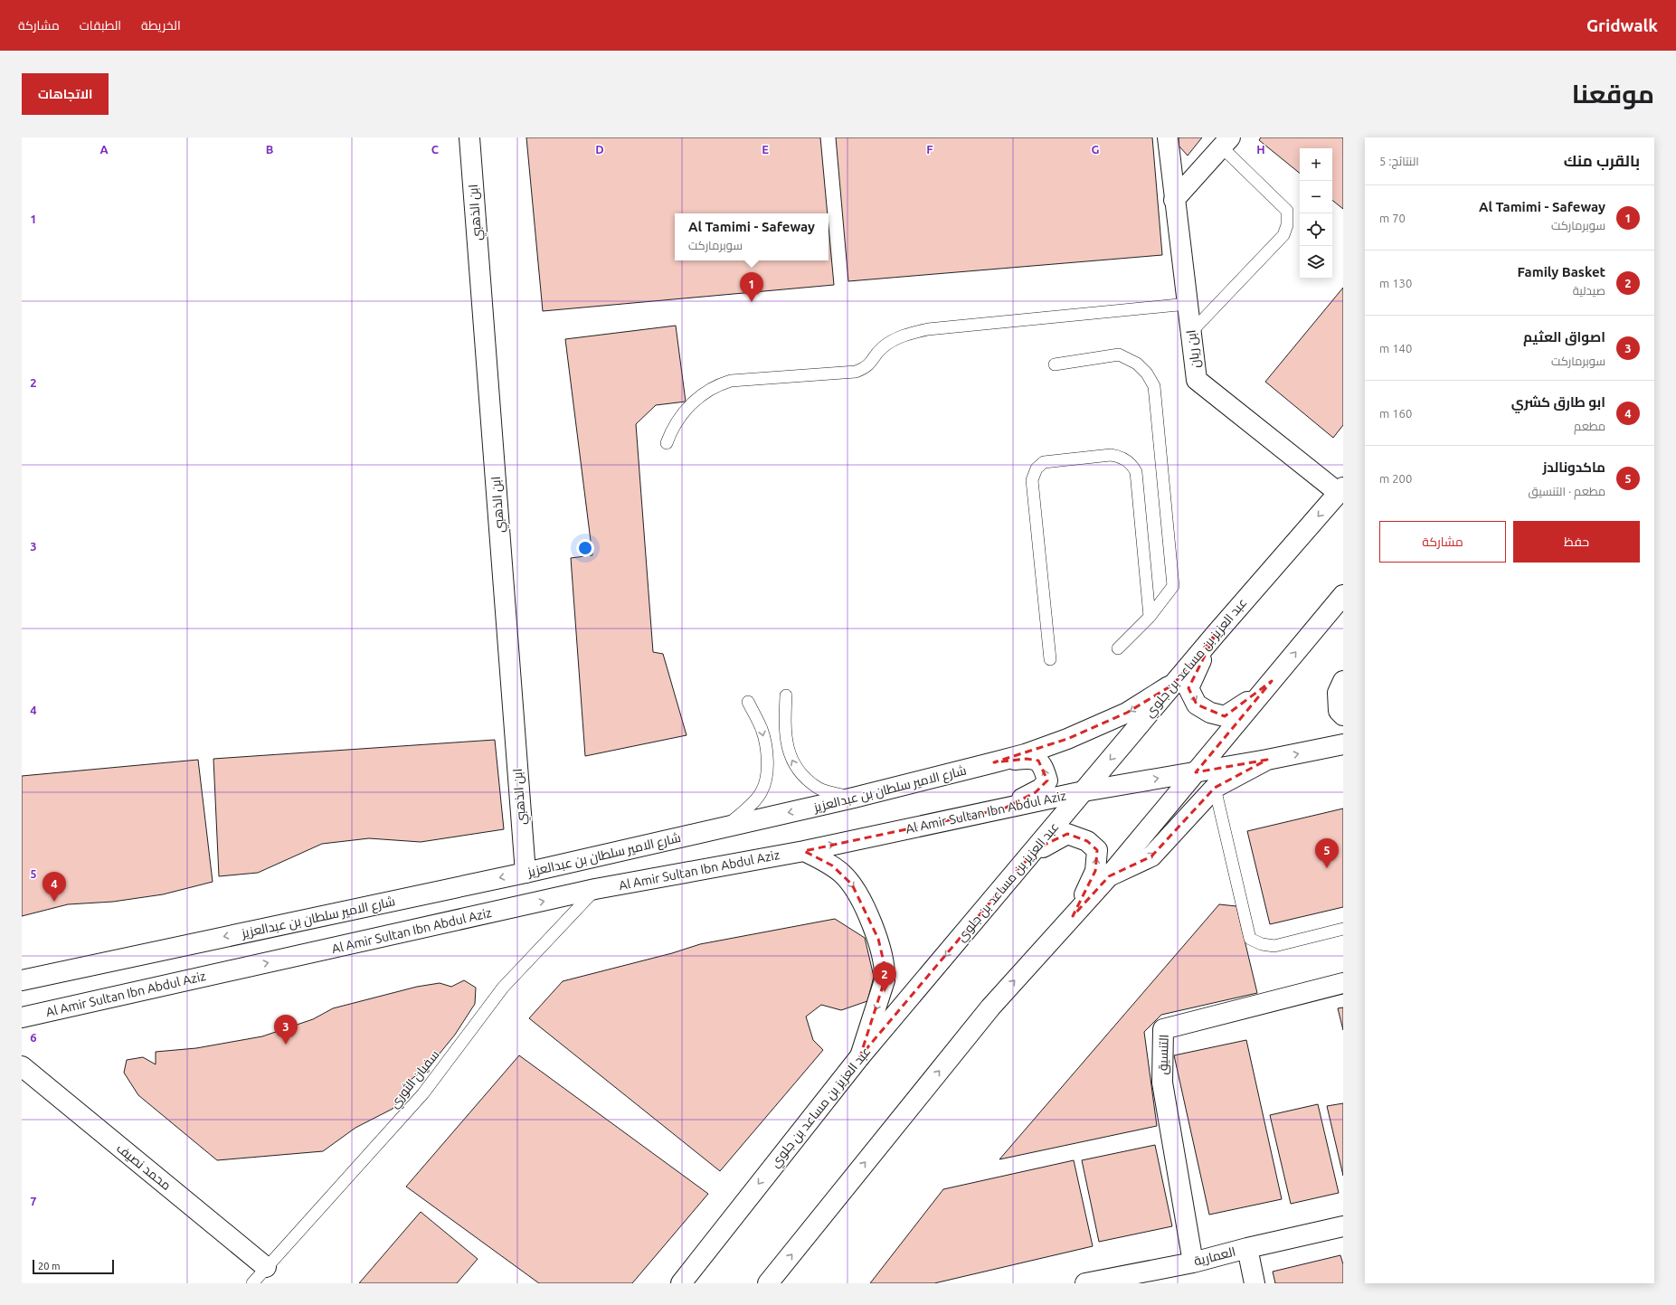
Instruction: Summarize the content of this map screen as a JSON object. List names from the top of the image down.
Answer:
{
  "streets": {
    "street": [
      "ابن الذهبي",
      "ابن ريان",
      "عبد العزيز بن مساعد بن جلوي",
      "شارع الامير سلطان بن عبدالعزيز",
      "Al Amir Sultan Ibn Abdul Aziz",
      "التنسيق",
      "محمد نصيف",
      "العمارية"
    ],
    "lane": ["سفيان الثوري"]
  },
  "crossings": [
    ["ابن الذهبي", "شارع الامير سلطان بن عبدالعزيز"],
    ["ابن ريان", "عبد العزيز بن مساعد بن جلوي"],
    ["عبد العزيز بن مساعد بن جلوي", "شارع الامير سلطان بن عبدالعزيز"],
    ["عبد العزيز بن مساعد بن جلوي", "Al Amir Sultan Ibn Abdul Aziz"],
    ["Al Amir Sultan Ibn Abdul Aziz", "سفيان الثوري"],
    ["التنسيق", "العمارية"],
    ["سفيان الثوري", "محمد نصيف"]
  ],
  "one_way": ["شارع الامير سلطان بن عبدالعزيز", "Al Amir Sultan Ibn Abdul Aziz"],
  "scale_bar": "20 m",
  "page": {
    "header": "Gridwalk",
    "nav": ["الخريطة", "الطبقات", "مشاركة"],
    "title": "موقعنا",
    "buttons": [
      "الاتجاهات",
      ["حفظ", "مشاركة"]
    ],
    "heading": ["بالقرب منك", "النتائج: 5"],
    "map_buttons": ["+", "−"],
    "list": [
      {
        "mark": "1",
        "name": "Al Tamimi - Safeway",
        "note": "سوبرماركت",
        "value": "70 m"
      },
      {
        "mark": "2",
        "name": "Family Basket",
        "note": "صيدلية",
        "value": "130 m"
      },
      {
        "mark": "3",
        "name": "اصواق العثيم",
        "note": "سوبرماركت",
        "value": "140 m"
      },
      {
        "mark": "4",
        "name": "ابو طارق كشري",
        "note": "مطعم",
        "value": "160 m"
      },
      {
        "mark": "5",
        "name": "ماكدونالدز",
        "note": "مطعم · التنسيق",
        "value": "200 m"
      }
    ],
    "popup": ["Al Tamimi - Safeway", "سوبرماركت"],
    "pins": [
      "1",
      "5",
      "4",
      "2",
      "3"
    ],
    "scale": "20 m"
  },
  "grid": {
    "columns": [
      "A",
      "B",
      "C",
      "D",
      "E",
      "F",
      "G",
      "H"
    ],
    "rows": [
      "1",
      "2",
      "3",
      "4",
      "5",
      "6",
      "7"
    ]
  }
}
